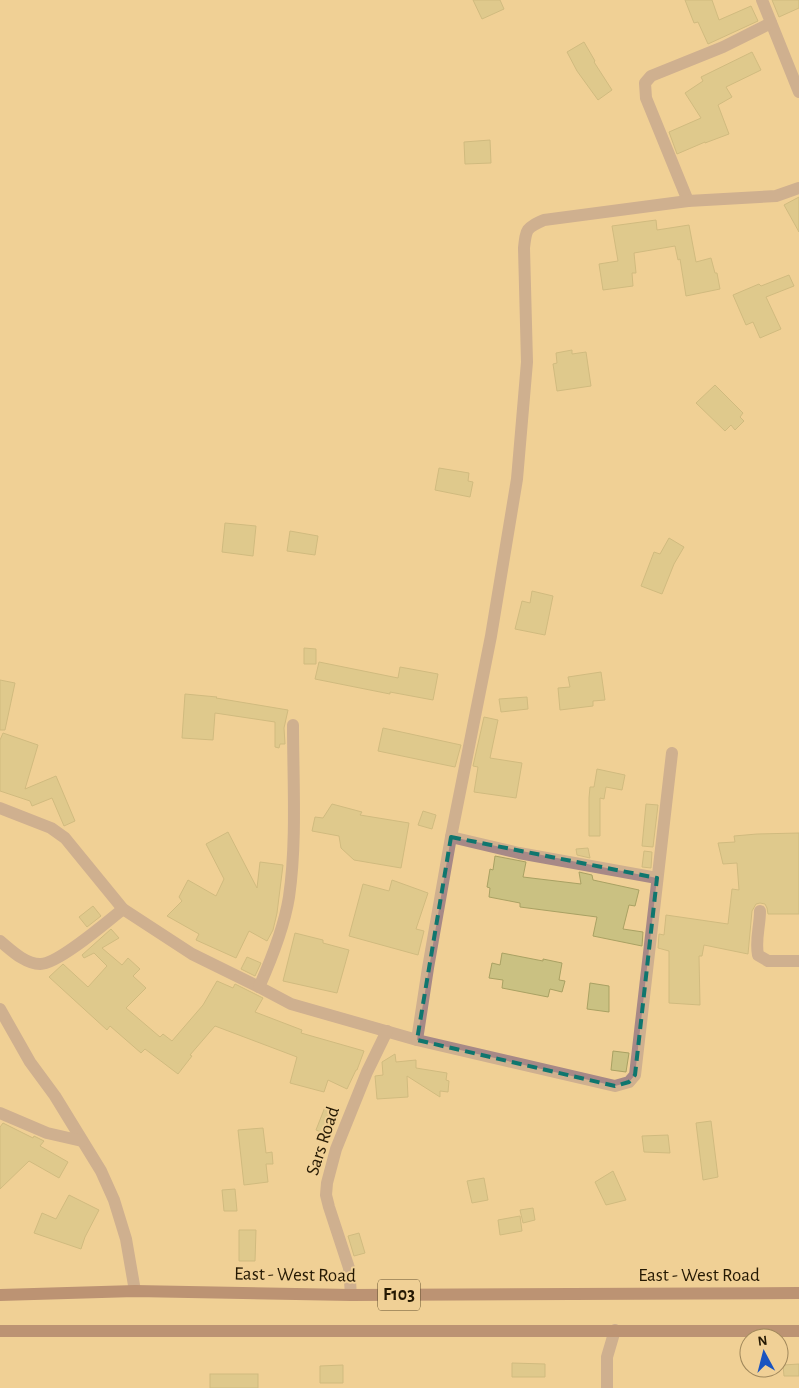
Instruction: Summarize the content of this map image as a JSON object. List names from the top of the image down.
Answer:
{
  "streets": {
    "main road": ["East - West Road", "F103"],
    "street": ["Sars Road"]
  },
  "crossings": [
    ["Sars Road", "East - West Road"]
  ],
  "north": "top"
}
